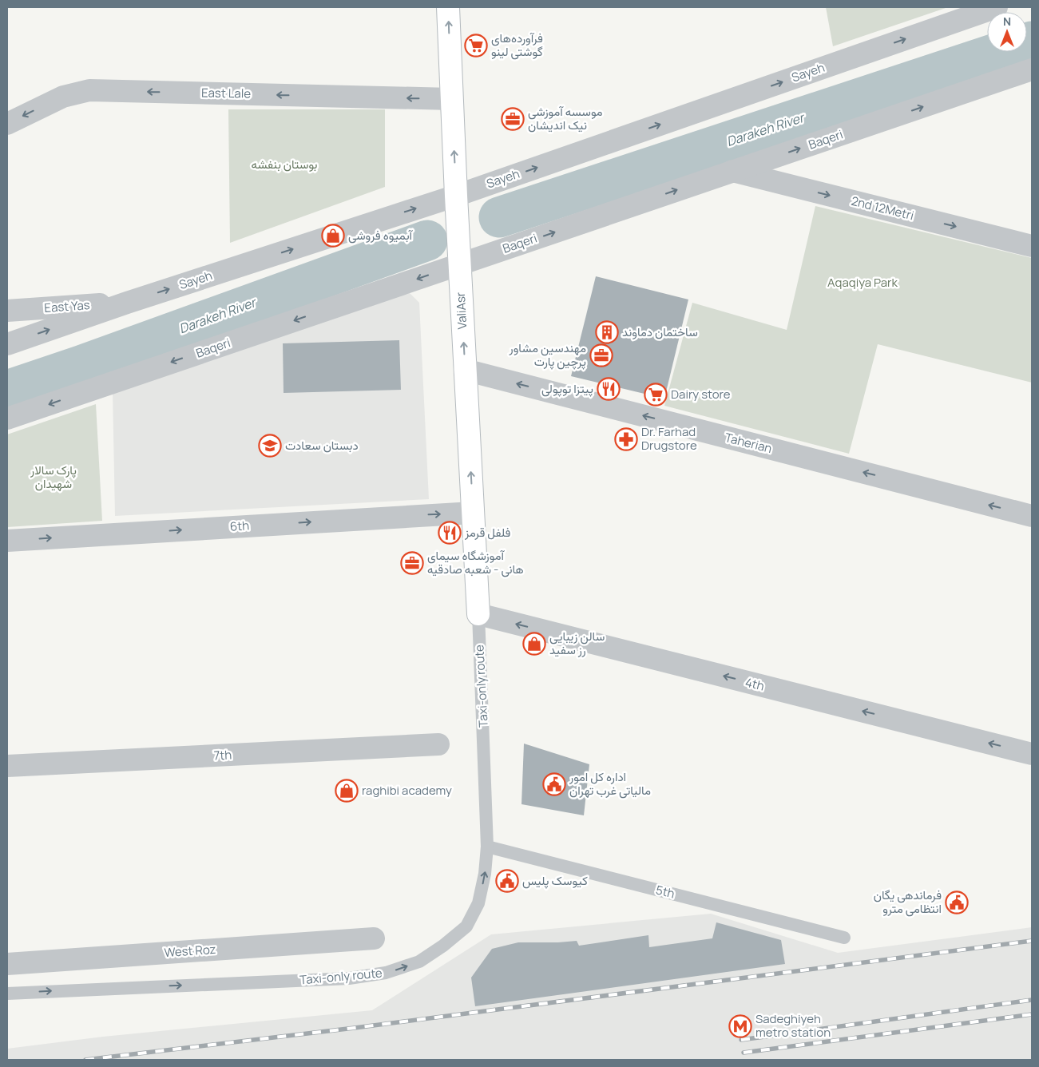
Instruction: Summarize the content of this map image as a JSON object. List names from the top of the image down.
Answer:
{
  "streets": {
    "main road": ["ValiAsr"],
    "street": [
      "Sayeh",
      "East Lale",
      "Baqeri",
      "2nd 12Metri",
      "East Yas",
      "Taherian",
      "6th",
      "4th",
      "7th",
      "West Roz"
    ],
    "lane": ["Taxi-only route", "5th"]
  },
  "crossings": [
    ["Sayeh", "East Yas"],
    ["Sayeh", "ValiAsr"],
    ["East Lale", "ValiAsr"],
    ["Baqeri", "2nd 12Metri"],
    ["Baqeri", "ValiAsr"],
    ["ValiAsr", "Taherian"],
    ["ValiAsr", "6th"],
    ["ValiAsr", "4th"],
    ["ValiAsr", "Taxi-only route"],
    ["4th", "Taxi-only route"],
    ["Taxi-only route", "5th"]
  ],
  "one_way": [
    "Sayeh",
    "East Lale",
    "2nd 12Metri",
    "ValiAsr",
    "Taherian",
    "6th",
    "4th",
    "Taxi-only route"
  ],
  "water": ["Darakeh River"],
  "parks": ["بوستان بنفشه", "Aqaqiya Park", "پارک سالار شهیدان"],
  "places": {
    "supermarket": ["فرآورده‌های گوشتی لینو", "Dairy store"],
    "office": ["موسسه آموزشی نیک اندیشان", "مهندسین مشاور پرچین پارت", "آموزشگاه سیمای هانی - شعبه صادقیه"],
    "shop": ["آبمیوه فروشی", "سالن زیبایی رز سفید", "raghibi academy"],
    "building": ["ساختمان دماوند"],
    "restaurant": ["پیتزا توپولی", "فلفل قرمز"],
    "pharmacy": ["Dr. Farhad Drugstore"],
    "school or university": ["دبستان سعادت"],
    "public building": ["اداره کل امور مالیاتی غرب تهران", "کیوسک پلیس", "فرماندهی یگان انتظامی مترو"],
    "metro station": ["Sadeghiyeh metro station"]
  },
  "north": "top"
}
